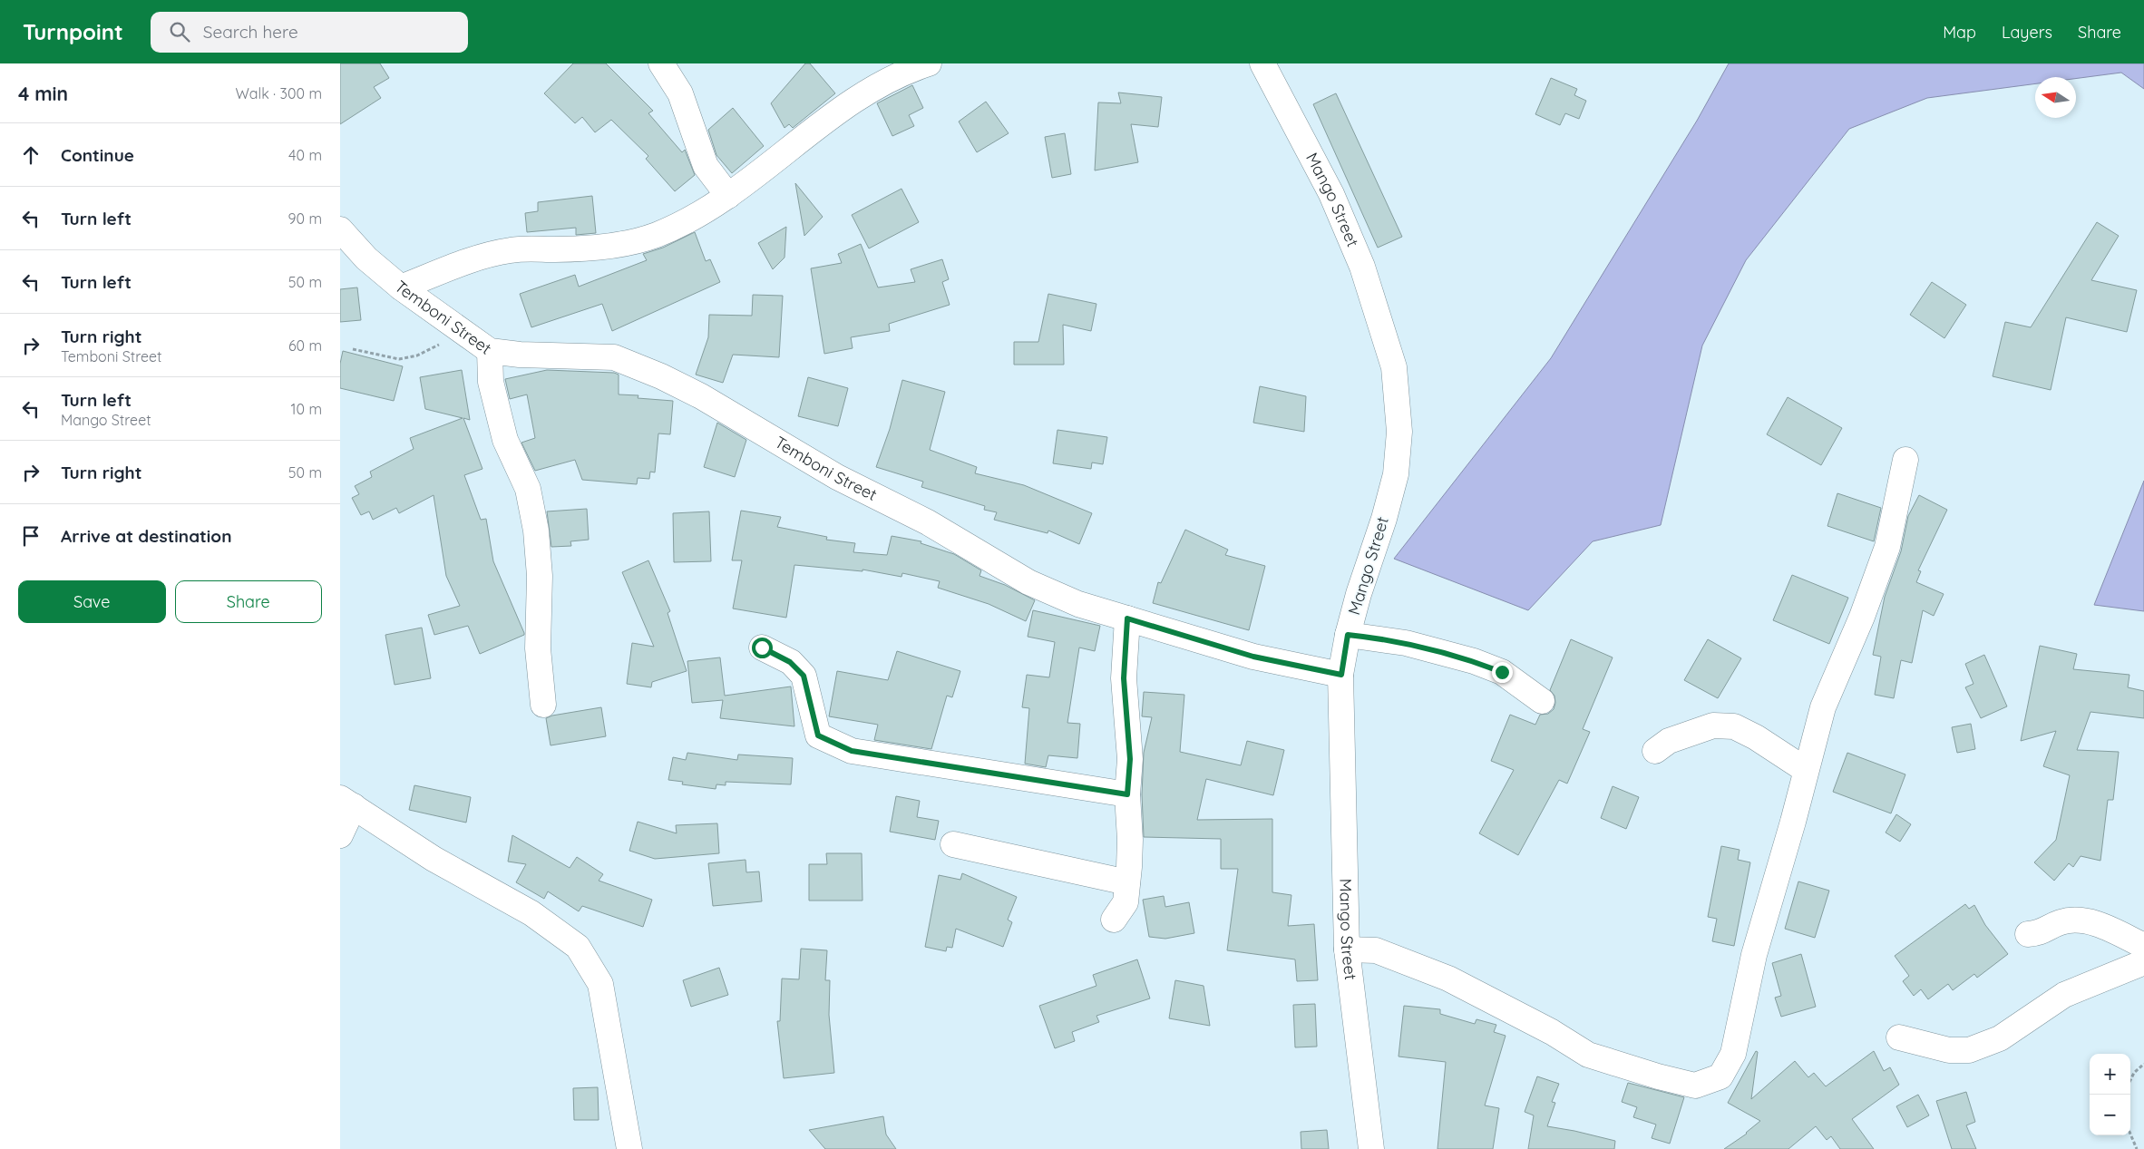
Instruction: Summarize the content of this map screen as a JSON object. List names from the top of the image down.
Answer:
{
  "streets": {
    "street": ["Mango Street", "Temboni Street"]
  },
  "crossings": [
    ["Mango Street", "Temboni Street"]
  ],
  "north": "left",
  "page": {
    "header": "Turnpoint",
    "search": "Search here",
    "nav": ["Map", "Layers", "Share"],
    "heading": ["4 min", "Walk · 300 m"],
    "list": [
      ["Continue", "40 m"],
      ["Turn left", "90 m"],
      ["Turn left", "50 m"],
      ["Turn right", "Temboni Street", "60 m"],
      ["Turn left", "Mango Street", "10 m"],
      ["Turn right", "50 m"],
      "Arrive at destination"
    ],
    "buttons": ["Save", "Share"],
    "map_buttons": ["+", "−"]
  }
}
